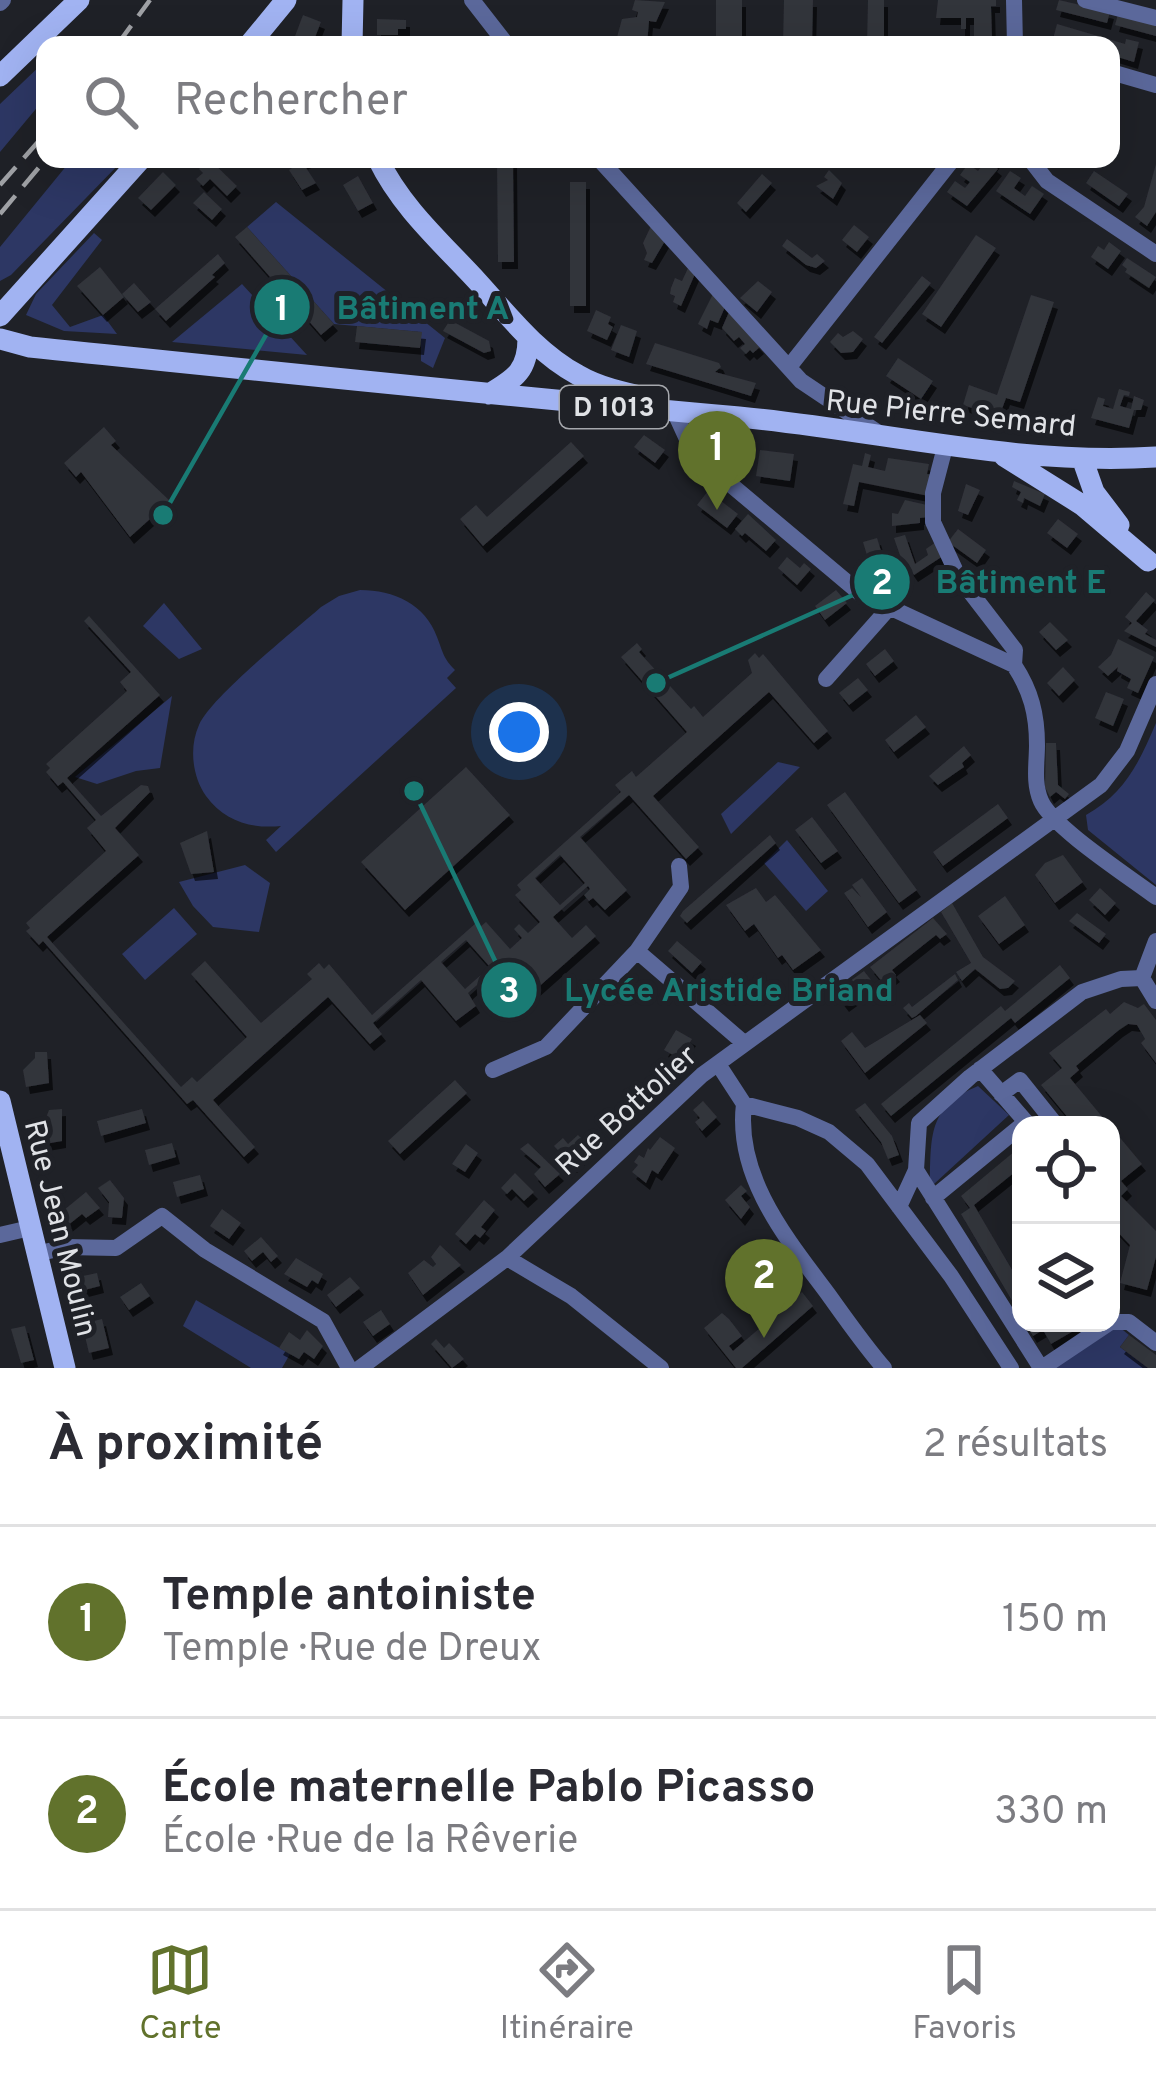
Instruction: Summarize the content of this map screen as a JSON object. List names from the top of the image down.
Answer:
{
  "streets": {
    "main road": ["D 1013", "Rue Pierre Semard", "Rue Jean Moulin"],
    "street": ["Rue Bottolier"]
  },
  "crossings": [
    ["D 1013", "Rue Pierre Semard"]
  ],
  "places": ["Bâtiment A", "Bâtiment E", "Lycée Aristide Briand"],
  "page": {
    "search": "Rechercher",
    "pins": ["1", "2"],
    "heading": ["À proximité", "2 résultats"],
    "list": [
      {
        "mark": "1",
        "name": "Temple antoiniste",
        "note": "Temple · Rue de Dreux",
        "value": "150 m"
      },
      {
        "mark": "2",
        "name": "École maternelle Pablo Picasso",
        "note": "École · Rue de la Rêverie",
        "value": "330 m"
      }
    ],
    "nav": ["Carte", "Itinéraire", "Favoris"]
  }
}
